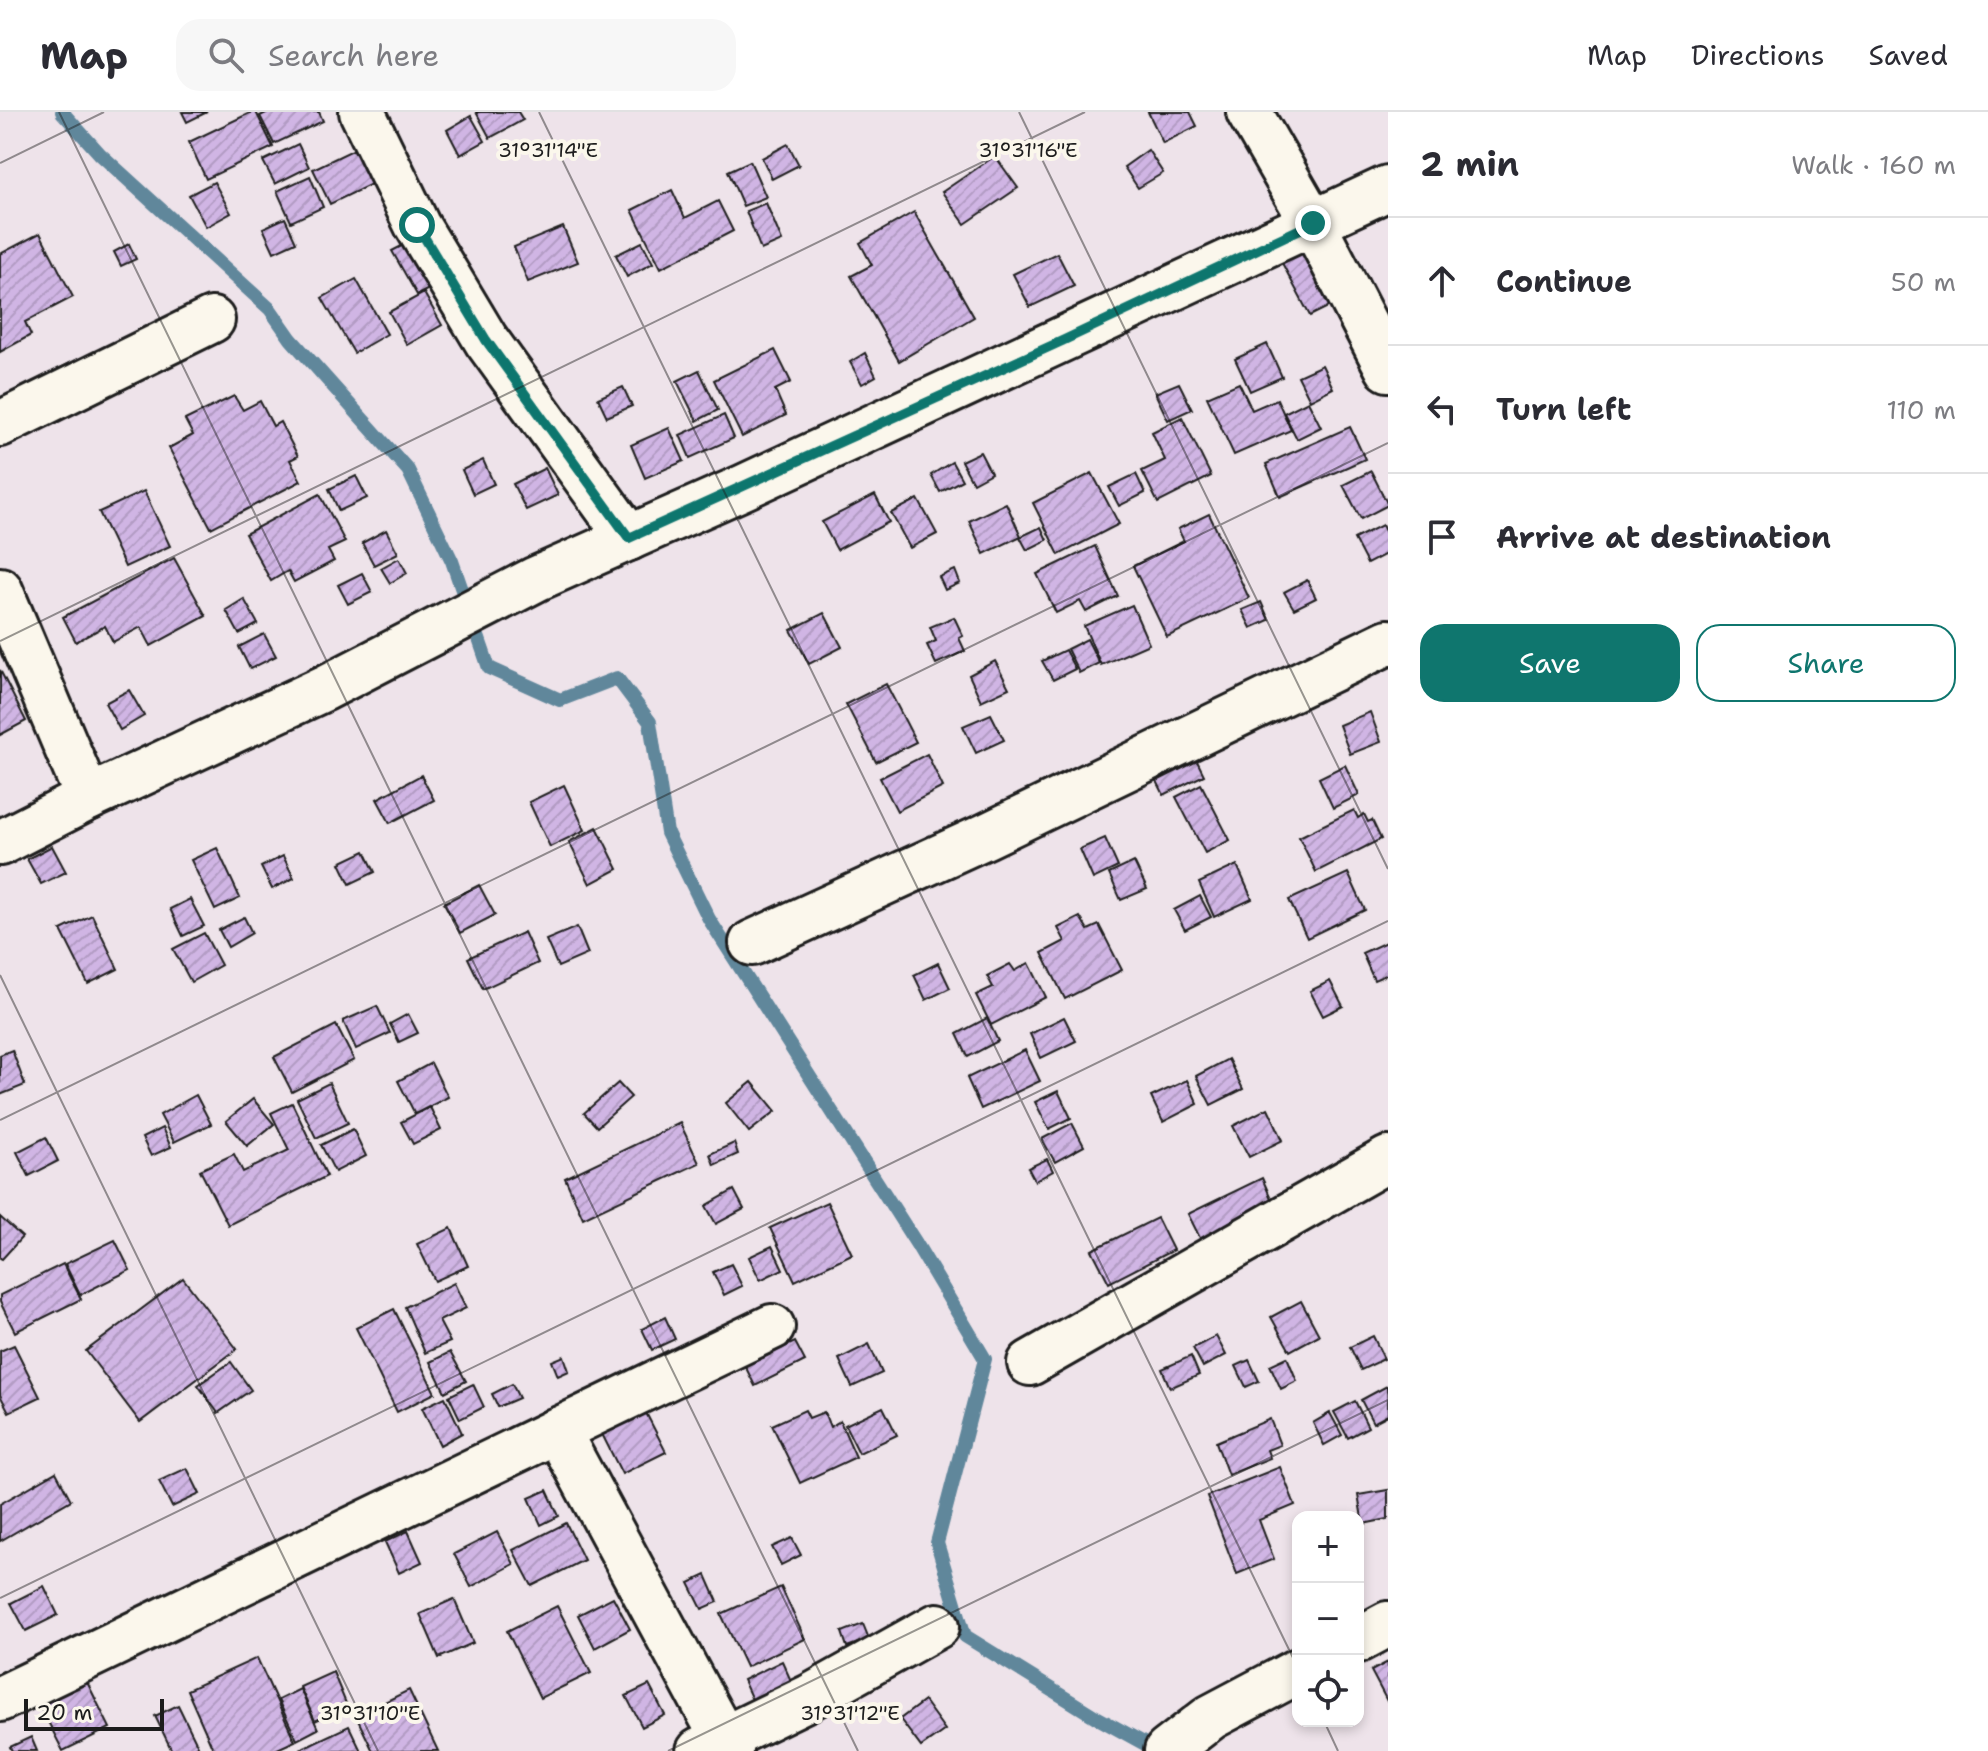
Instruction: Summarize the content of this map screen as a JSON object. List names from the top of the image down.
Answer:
{
  "scale_bar": "20 m",
  "page": {
    "header": "Map",
    "search": "Search here",
    "nav": ["Map", "Directions", "Saved"],
    "heading": ["2 min", "Walk · 160 m"],
    "list": [
      ["Continue", "50 m"],
      ["Turn left", "110 m"],
      "Arrive at destination"
    ],
    "buttons": ["Save", "Share"],
    "map_buttons": ["+", "−"],
    "scale": "20 m"
  },
  "coordinates": [
    "31°31'14\"E",
    "31°31'16\"E",
    "31°31'10\"E",
    "31°31'12\"E"
  ]
}
